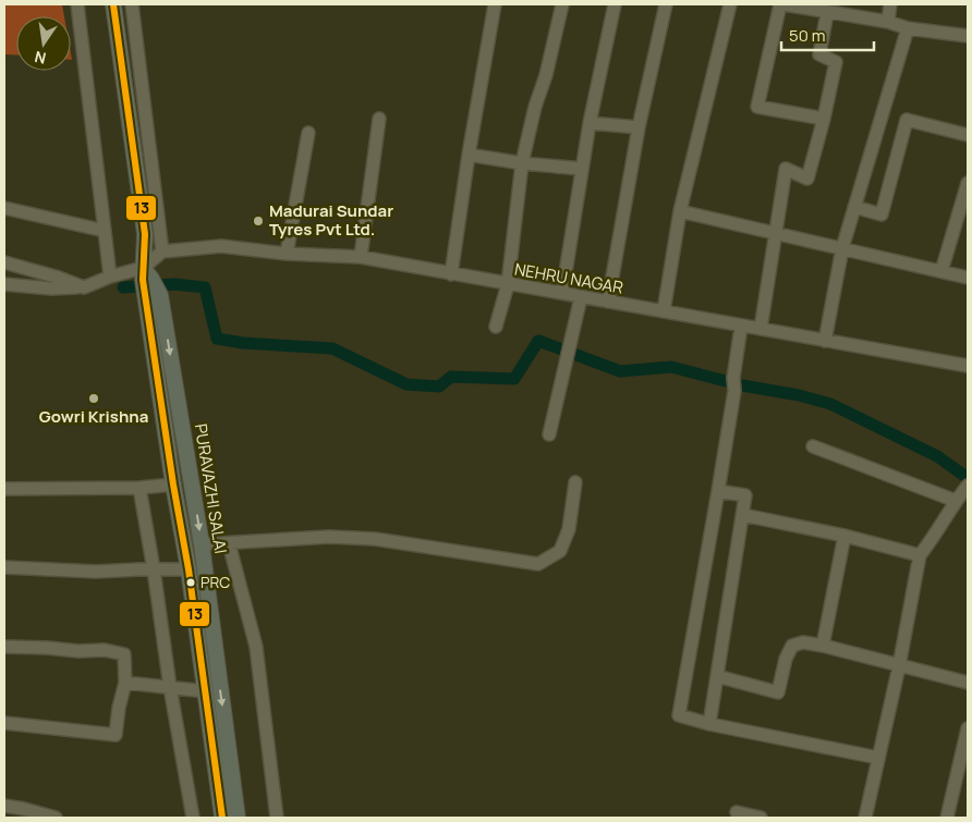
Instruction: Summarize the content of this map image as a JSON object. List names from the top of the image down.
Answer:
{
  "streets": {
    "main road": ["PURAVAZHI SALAI"],
    "street": ["NEHRU NAGAR"]
  },
  "places": ["Madurai Sundar Tyres Pvt Ltd.", "Gowri Krishna", "PRC"],
  "lines": ["transit line 13"],
  "scale_bar": "50 m",
  "north": "bottom"
}
